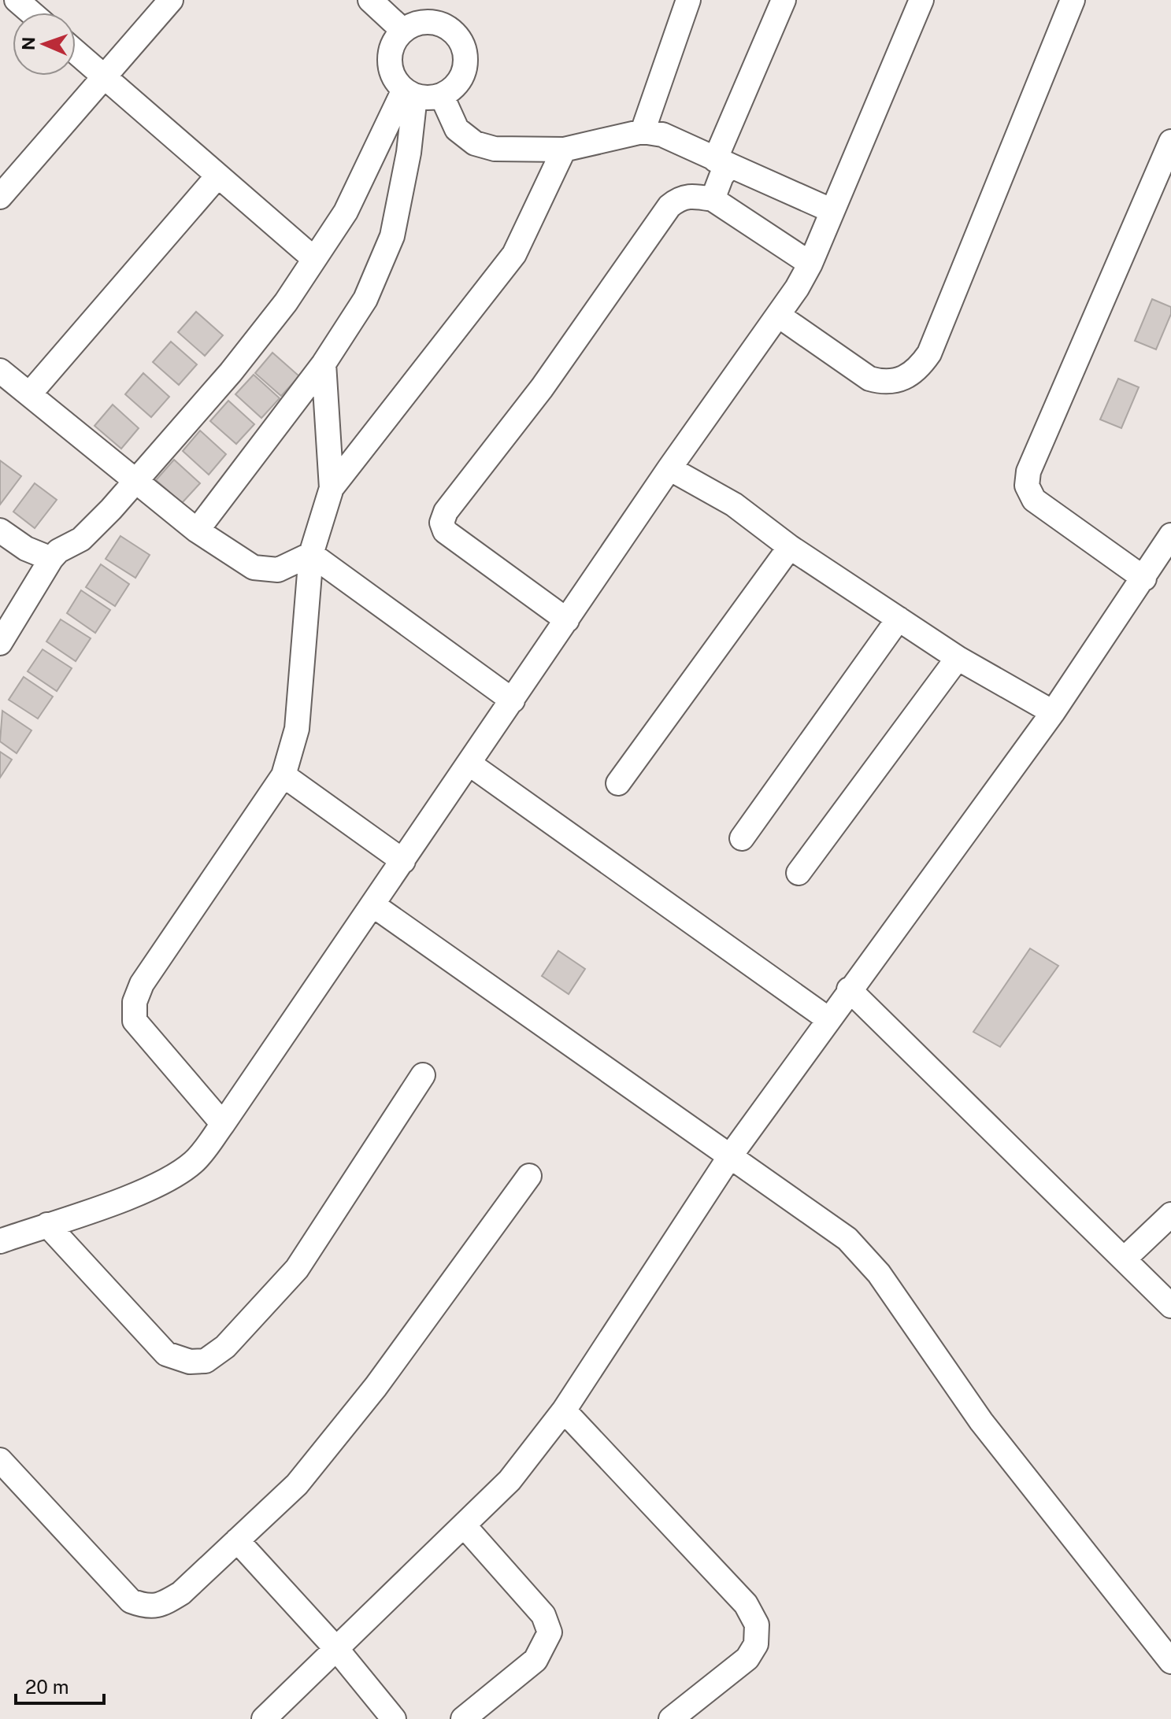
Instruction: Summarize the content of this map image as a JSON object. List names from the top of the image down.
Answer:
{
  "scale_bar": "20 m",
  "north": "left"
}
